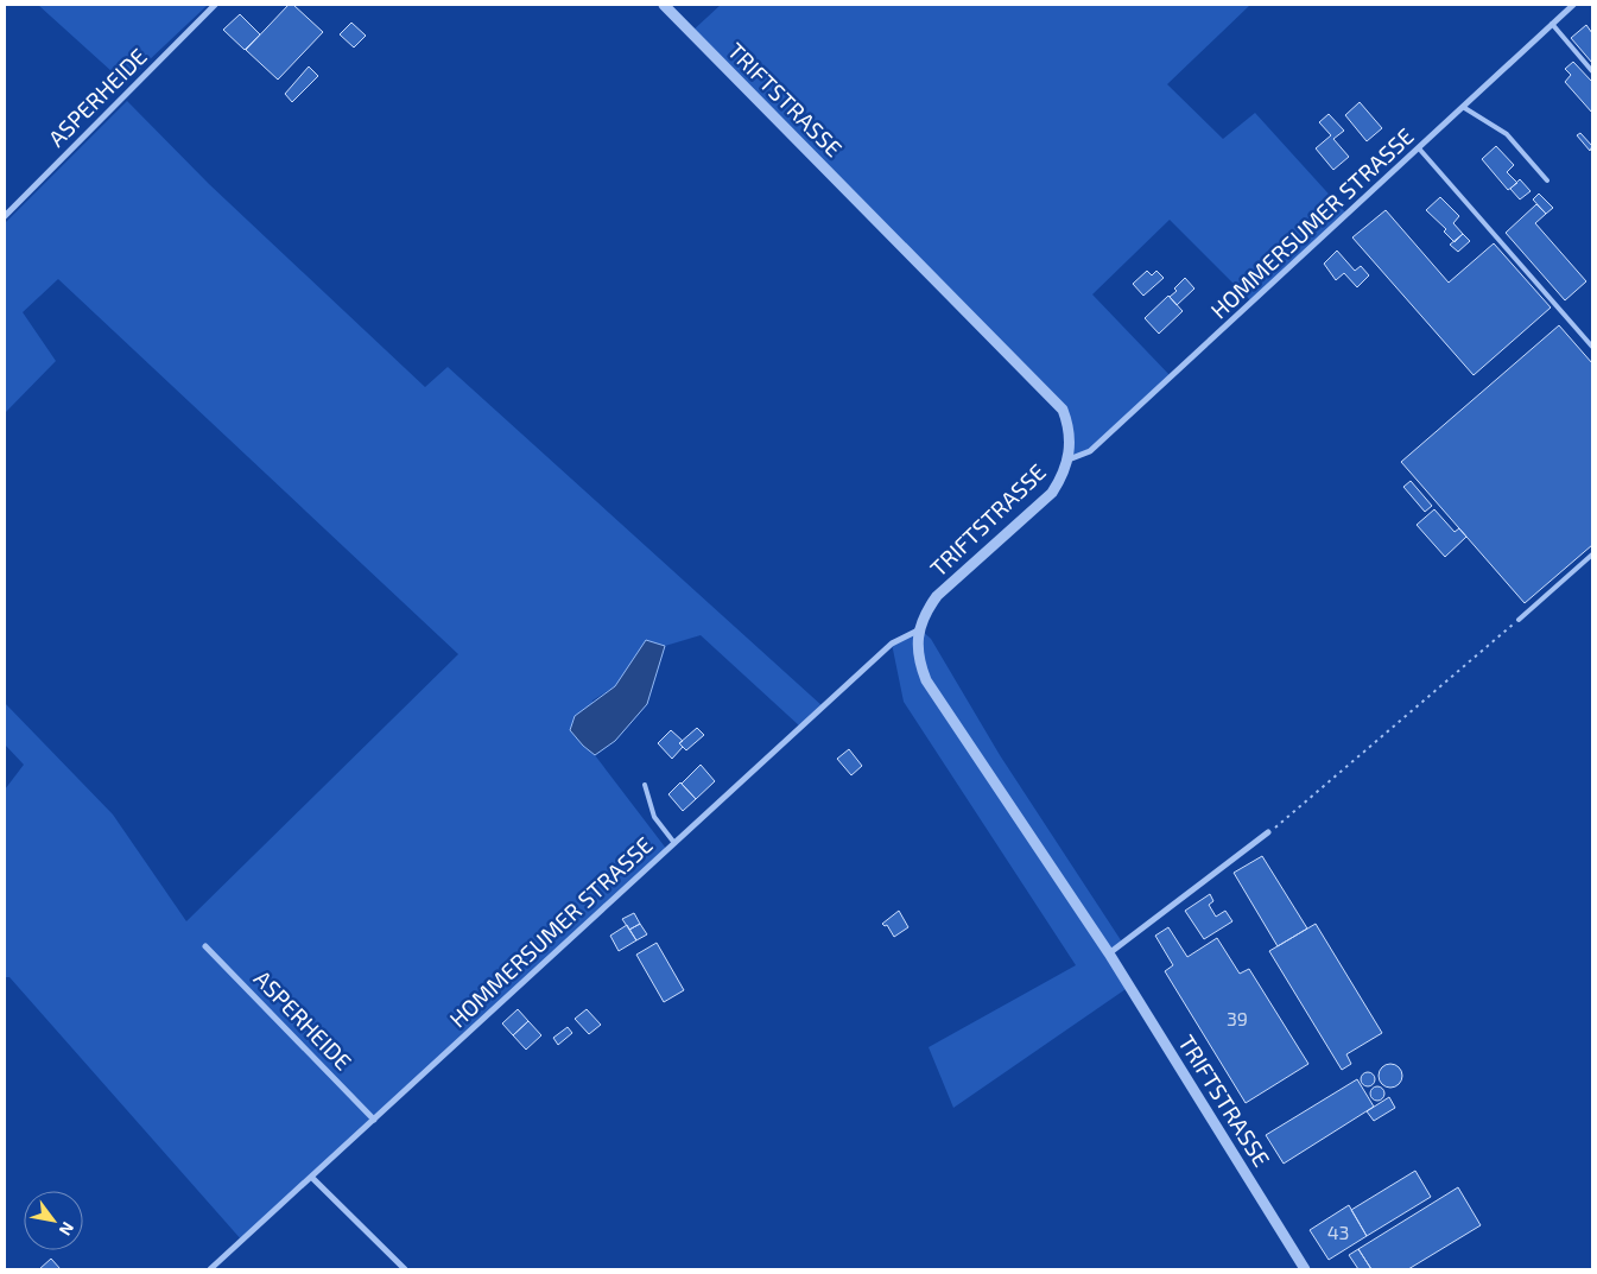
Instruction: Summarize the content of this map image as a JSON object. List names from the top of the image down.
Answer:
{
  "streets": {
    "street": ["ASPERHEIDE", "TRIFTSTRASSE", "HOMMERSUMER STRASSE"]
  },
  "crossings": [
    ["ASPERHEIDE", "HOMMERSUMER STRASSE"],
    ["TRIFTSTRASSE", "HOMMERSUMER STRASSE"]
  ],
  "house_numbers": ["39", "43"],
  "north": "bottom right"
}
